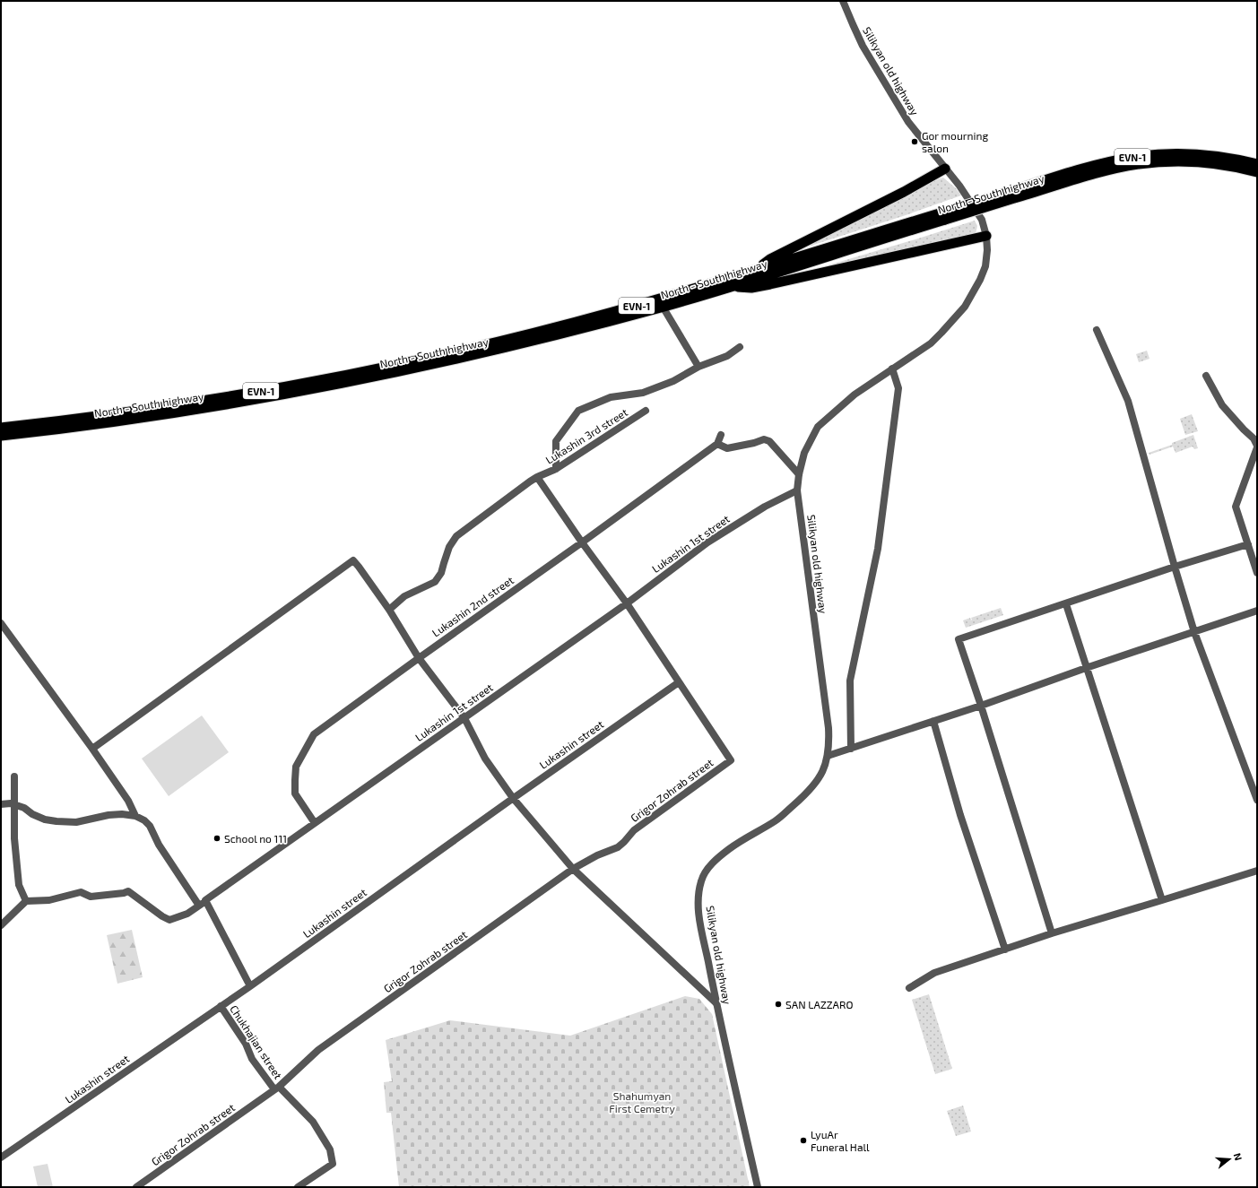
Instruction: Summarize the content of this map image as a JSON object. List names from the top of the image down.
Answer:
{
  "streets": {
    "highway": ["EVN-1", "North - South highway"],
    "street": [
      "Silikyan old highway",
      "Lukashin 3rd street",
      "Lukashin 1st street",
      "Lukashin 2nd street",
      "Lukashin street",
      "Grigor Zohrab street",
      "Chukhajian street"
    ]
  },
  "crossings": [
    ["Silikyan old highway", "Lukashin 1st street"],
    ["Lukashin 1st street", "Lukashin 2nd street"],
    ["Lukashin street", "Grigor Zohrab street"],
    ["Lukashin street", "Chukhajian street"],
    ["Grigor Zohrab street", "Chukhajian street"]
  ],
  "parks": ["Shahumyan First Cemetry"],
  "places": [
    "Gor mourning salon",
    "School no 111",
    "SAN LAZZARO",
    "LyuAr Funeral Hall"
  ],
  "north": "right"
}
